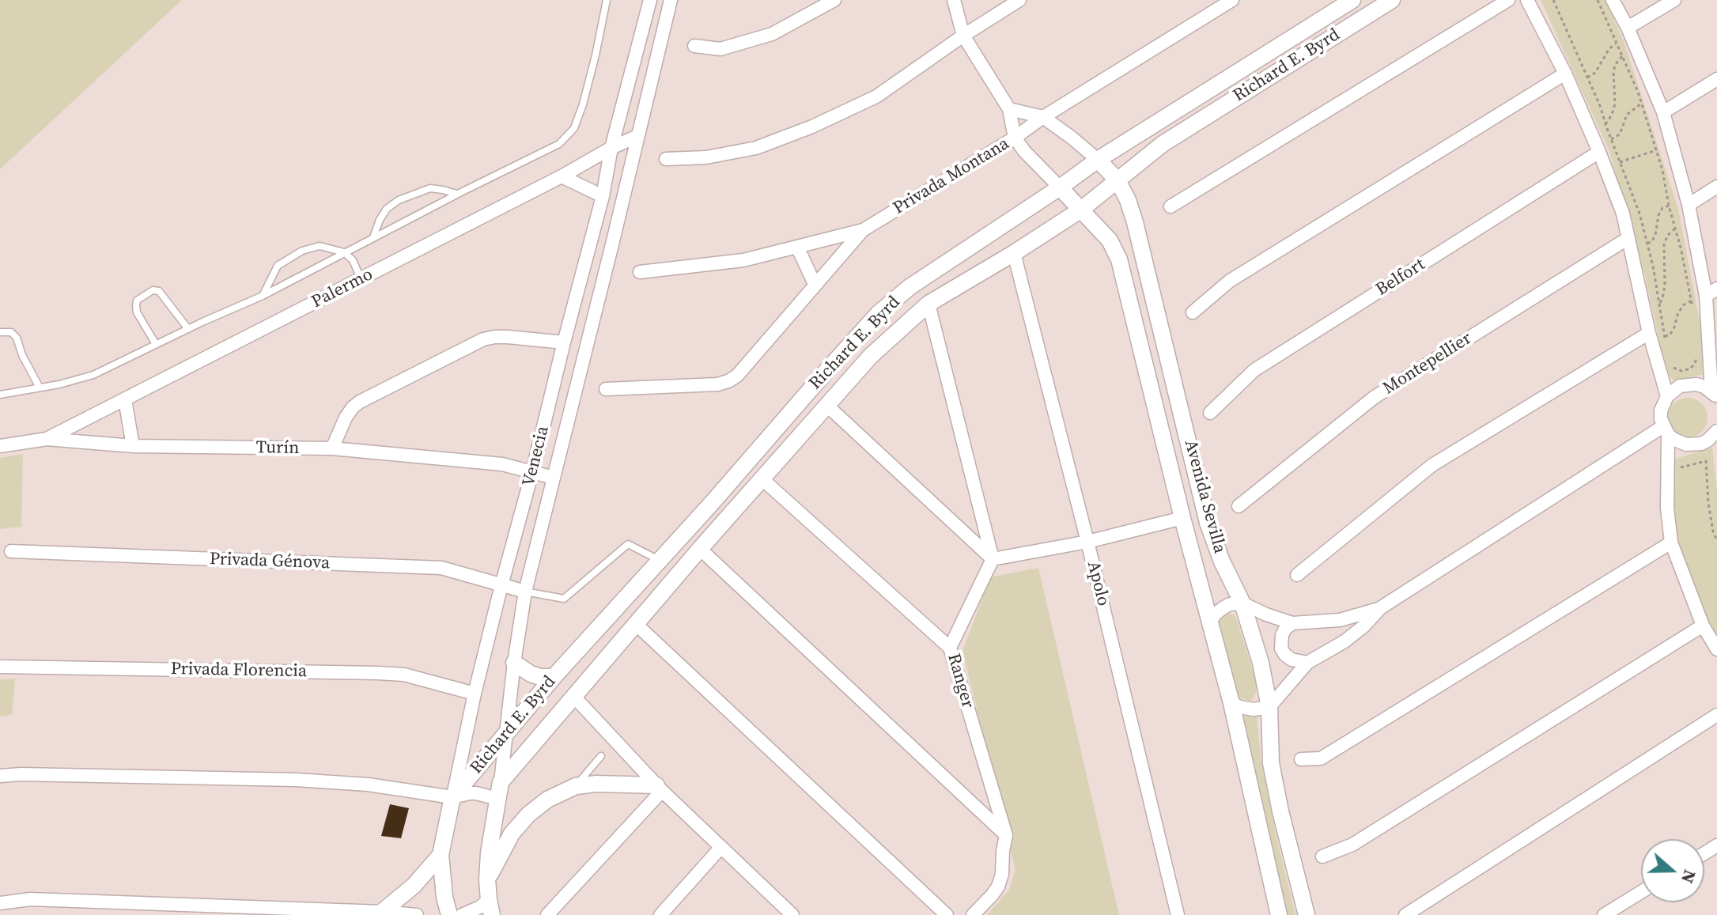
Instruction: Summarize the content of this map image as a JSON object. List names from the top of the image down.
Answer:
{
  "streets": {
    "street": [
      "Richard E. Byrd",
      "Privada Montana",
      "Belfort",
      "Palermo",
      "Montepellier",
      "Turín",
      "Venecia",
      "Avenida Sevilla",
      "Privada Génova",
      "Apolo",
      "Privada Florencia",
      "Ranger"
    ]
  },
  "crossings": [
    ["Richard E. Byrd", "Venecia"],
    ["Richard E. Byrd", "Avenida Sevilla"],
    ["Richard E. Byrd", "Apolo"],
    ["Palermo", "Turín"],
    ["Palermo", "Venecia"],
    ["Turín", "Venecia"],
    ["Venecia", "Privada Génova"],
    ["Venecia", "Privada Florencia"]
  ],
  "north": "right"
}
